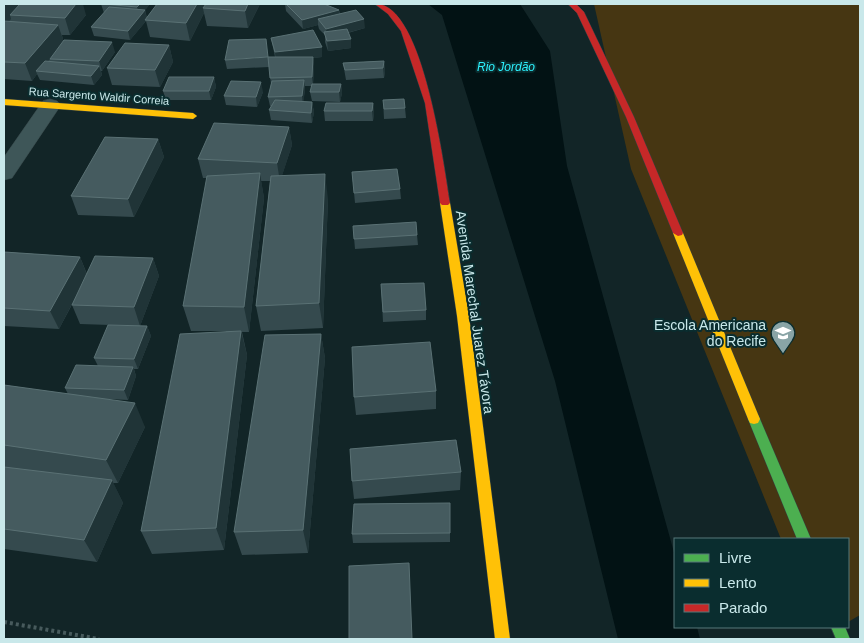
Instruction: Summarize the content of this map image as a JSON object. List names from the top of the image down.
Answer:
{
  "streets": {
    "main road": ["Rua Sargento Waldir Correia", "Avenida Marechal Juarez Távora"]
  },
  "water": ["Rio Jordão"],
  "places": {
    "school or university": ["Escola Americana do Recife"]
  },
  "legend": ["Livre", "Lento", "Parado"]
}
